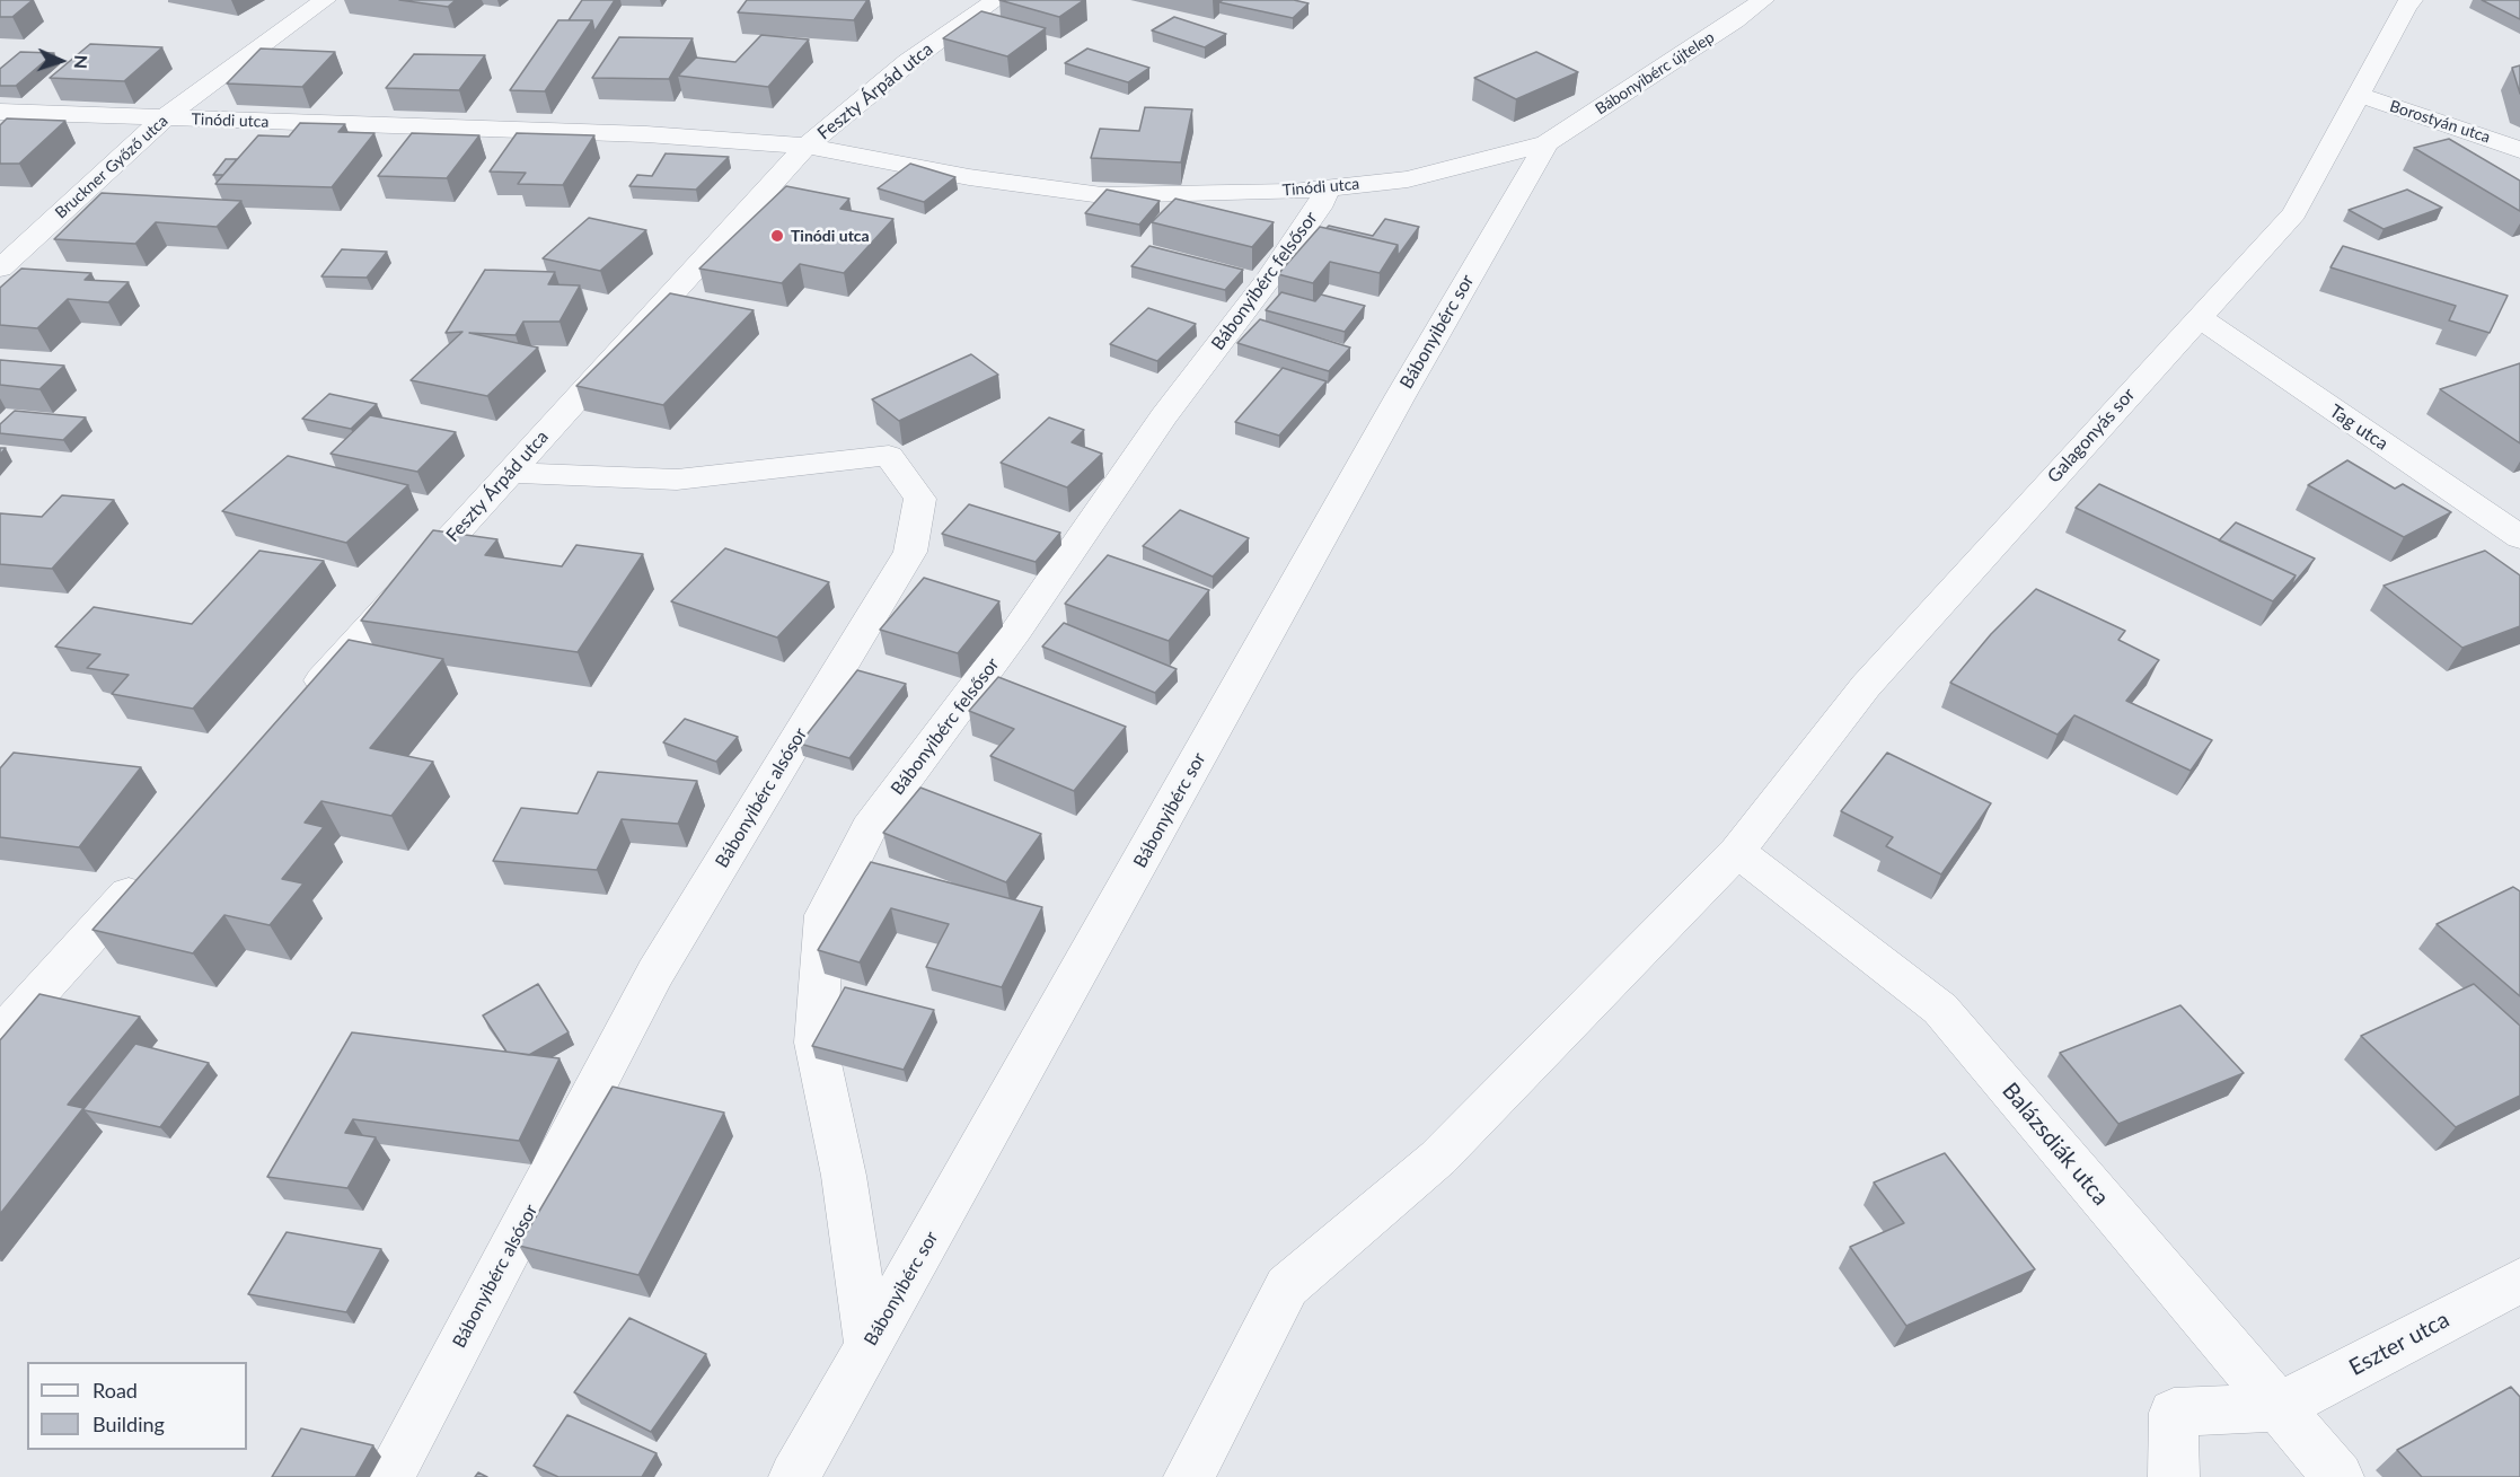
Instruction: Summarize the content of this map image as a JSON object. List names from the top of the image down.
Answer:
{
  "streets": {
    "street": [
      "Bábonyibérc újtelep",
      "Feszty Árpád utca",
      "Tinódi utca",
      "Borostyán utca",
      "Bruckner Győző utca",
      "Bábonyibérc felsősor",
      "Bábonyibérc sor",
      "Tag utca",
      "Galagonyás sor",
      "Bábonyibérc alsósor",
      "Balázsdiák utca",
      "Eszter utca"
    ]
  },
  "crossings": [
    ["Bábonyibérc újtelep", "Tinódi utca"],
    ["Bábonyibérc újtelep", "Bábonyibérc sor"],
    ["Feszty Árpád utca", "Tinódi utca"],
    ["Feszty Árpád utca", "Bábonyibérc alsósor"],
    ["Tinódi utca", "Bruckner Győző utca"],
    ["Tinódi utca", "Bábonyibérc felsősor"],
    ["Tinódi utca", "Bábonyibérc sor"],
    ["Borostyán utca", "Galagonyás sor"],
    ["Bábonyibérc felsősor", "Bábonyibérc sor"],
    ["Tag utca", "Galagonyás sor"],
    ["Galagonyás sor", "Balázsdiák utca"],
    ["Balázsdiák utca", "Eszter utca"]
  ],
  "places": ["Tinódi utca"],
  "legend": ["Road", "Building"],
  "north": "right"
}
